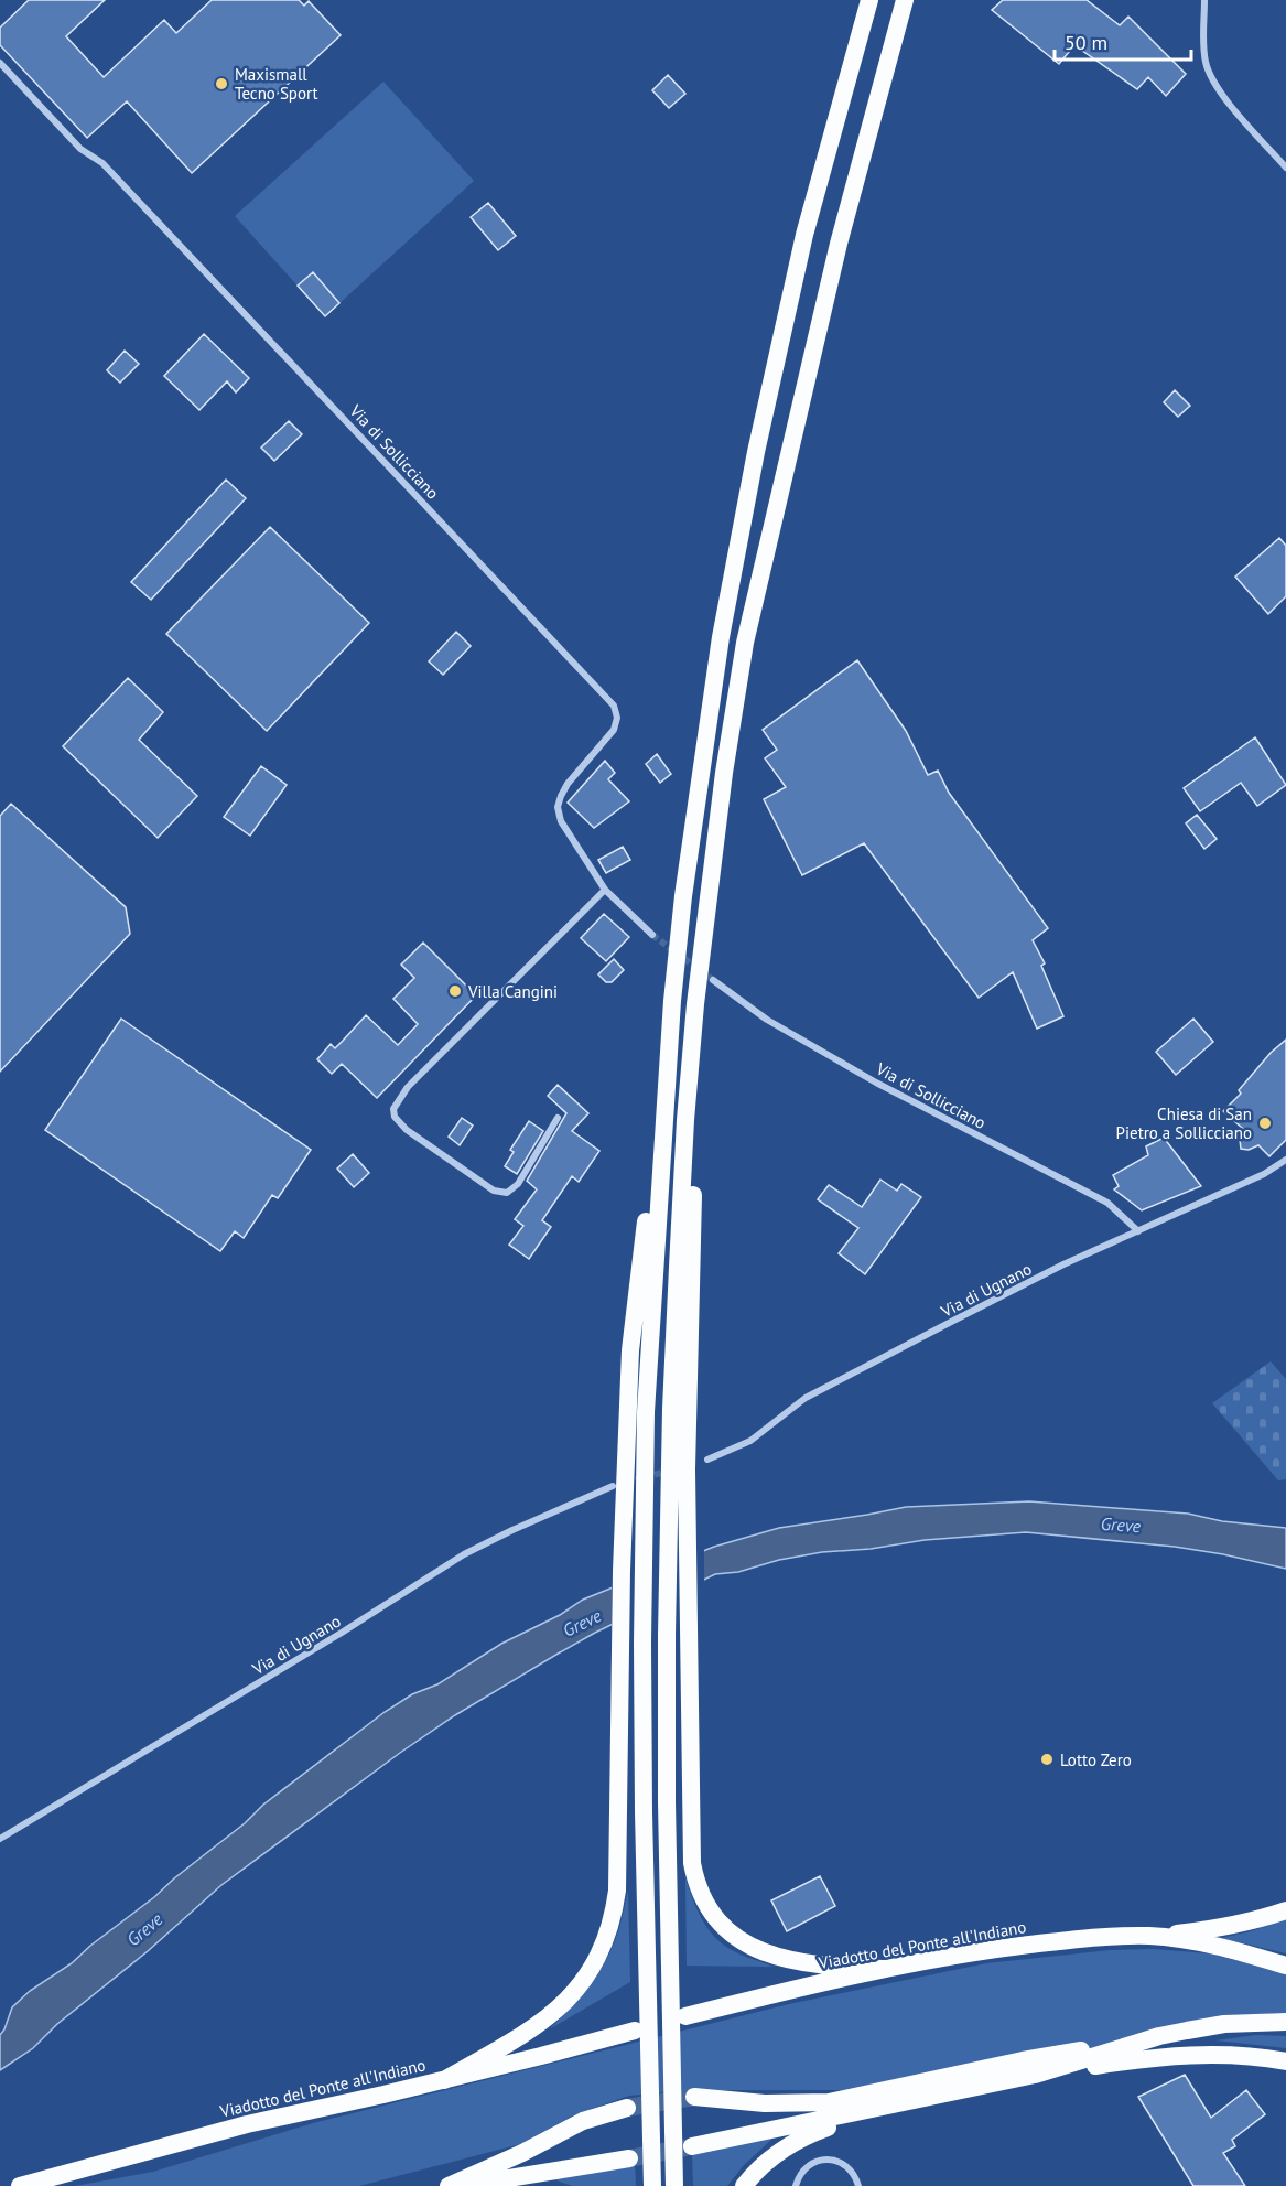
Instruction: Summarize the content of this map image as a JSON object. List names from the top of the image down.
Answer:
{
  "streets": {
    "highway": ["Viadotto del Ponte all'Indiano"],
    "street": ["Via di Sollicciano", "Via di Ugnano"]
  },
  "crossings": [
    ["Via di Sollicciano", "Via di Ugnano"]
  ],
  "water": ["Greve"],
  "places": [
    "Maxismall Tecno Sport",
    "Villa Cangini",
    "Chiesa di San Pietro a Sollicciano",
    "Lotto Zero"
  ],
  "scale_bar": "50 m"
}
